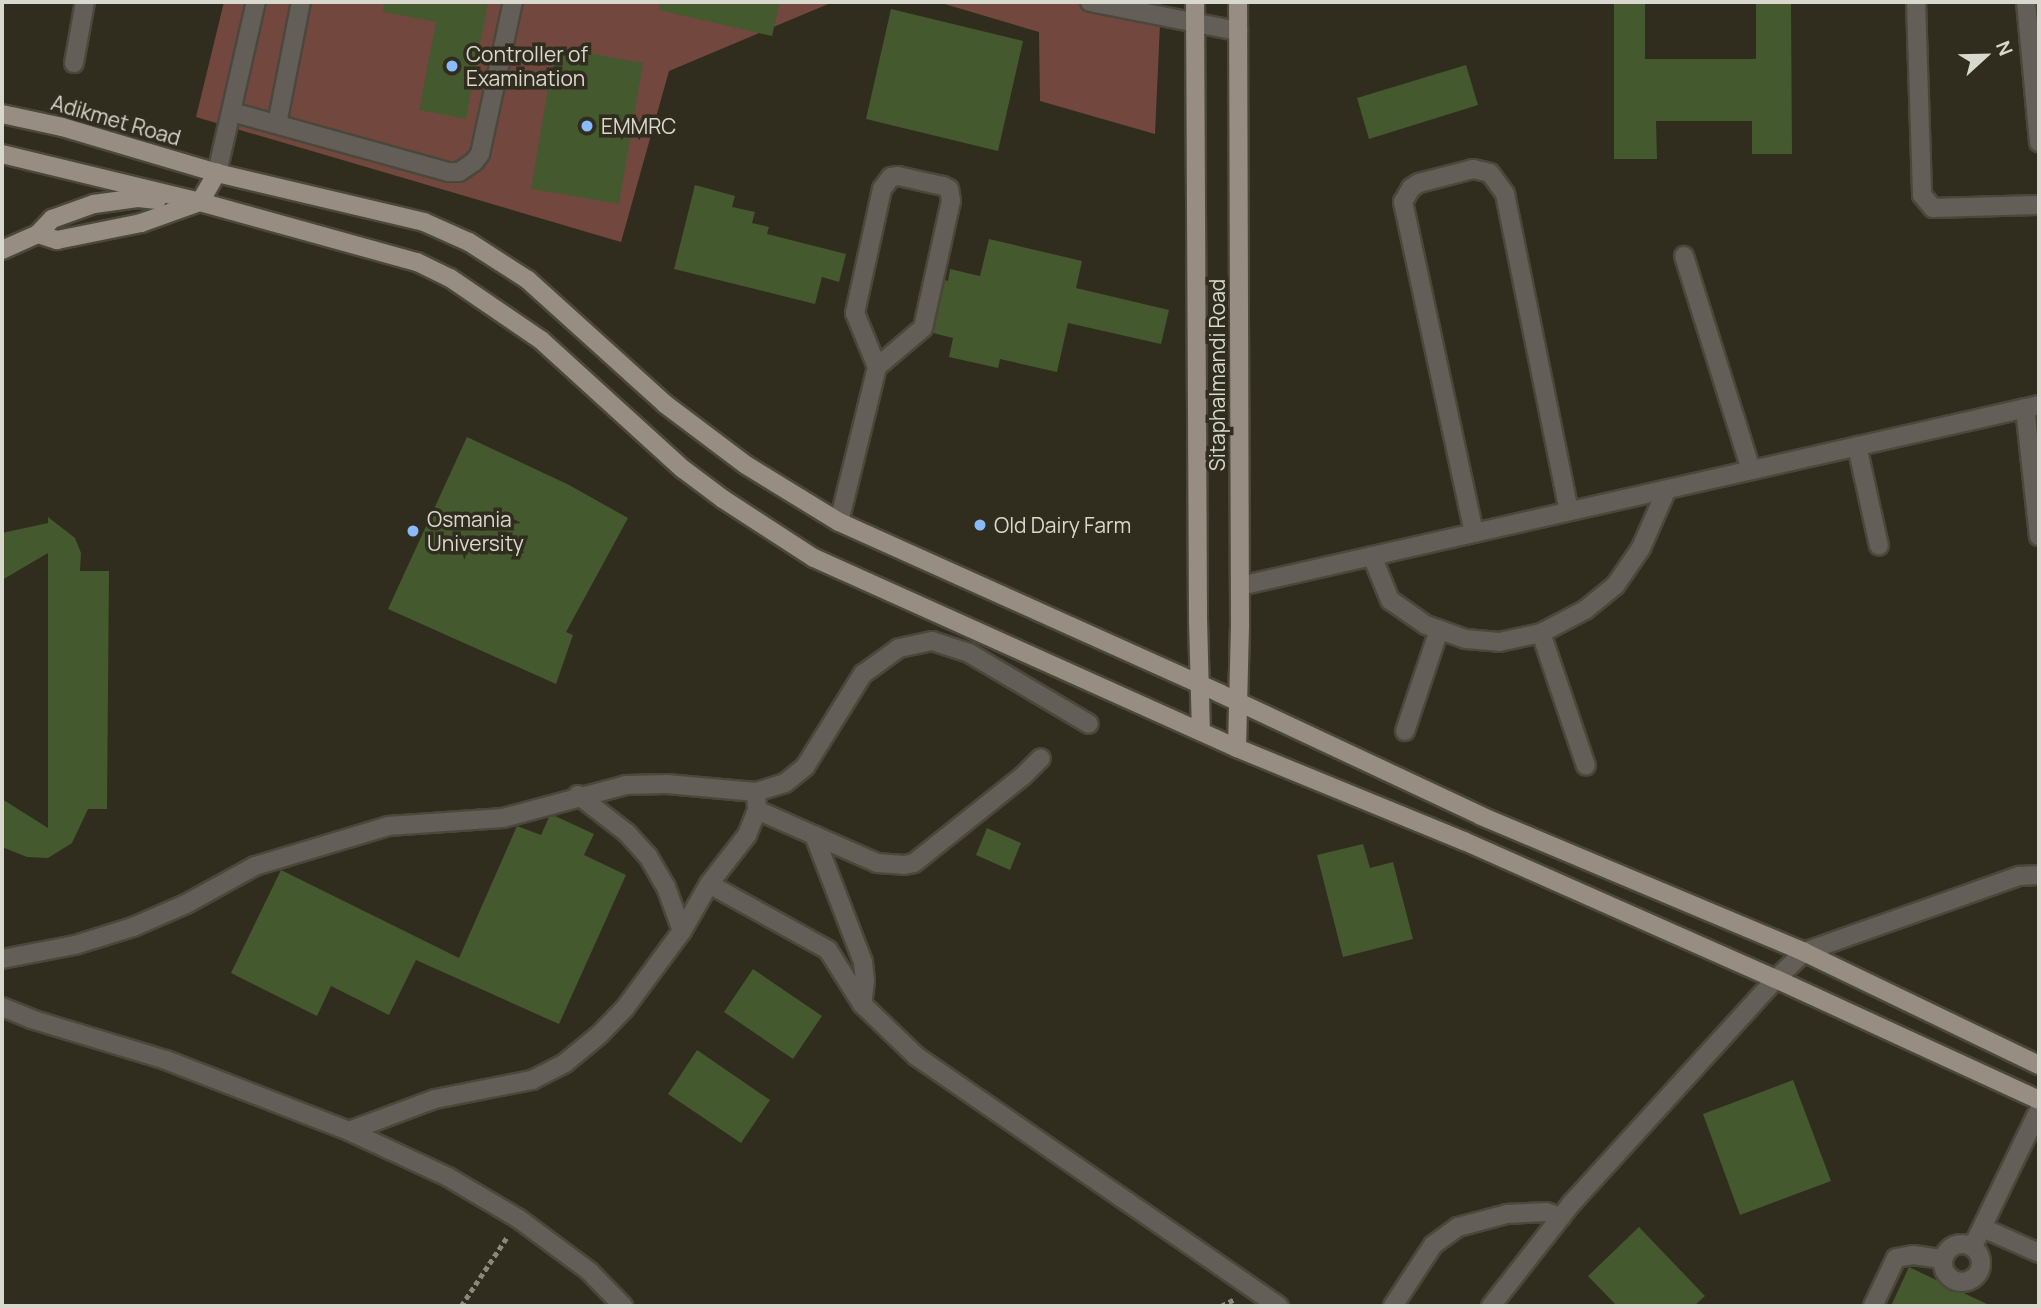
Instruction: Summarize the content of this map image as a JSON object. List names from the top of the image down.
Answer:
{
  "streets": {
    "main road": ["Adikmet Road", "Sitaphalmandi Road"]
  },
  "crossings": [
    ["Adikmet Road", "Sitaphalmandi Road"]
  ],
  "places": [
    "Controller of Examination",
    "EMMRC",
    "Old Dairy Farm",
    "Osmania University"
  ],
  "north": "right"
}
